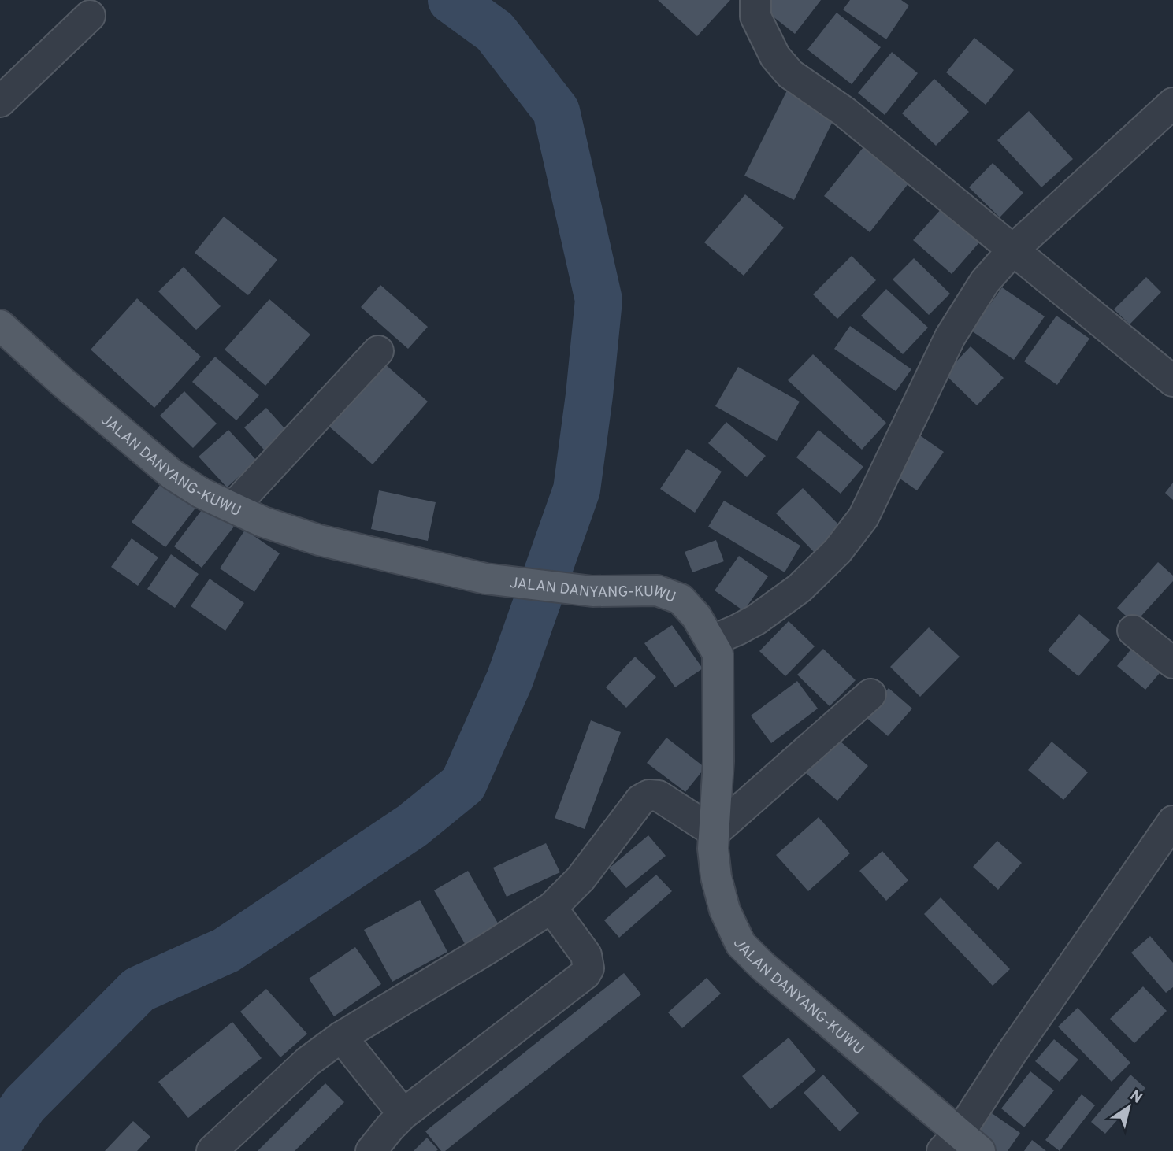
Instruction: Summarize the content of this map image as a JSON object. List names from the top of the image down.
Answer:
{
  "streets": {
    "main road": ["JALAN DANYANG-KUWU"]
  },
  "north": "top right"
}
